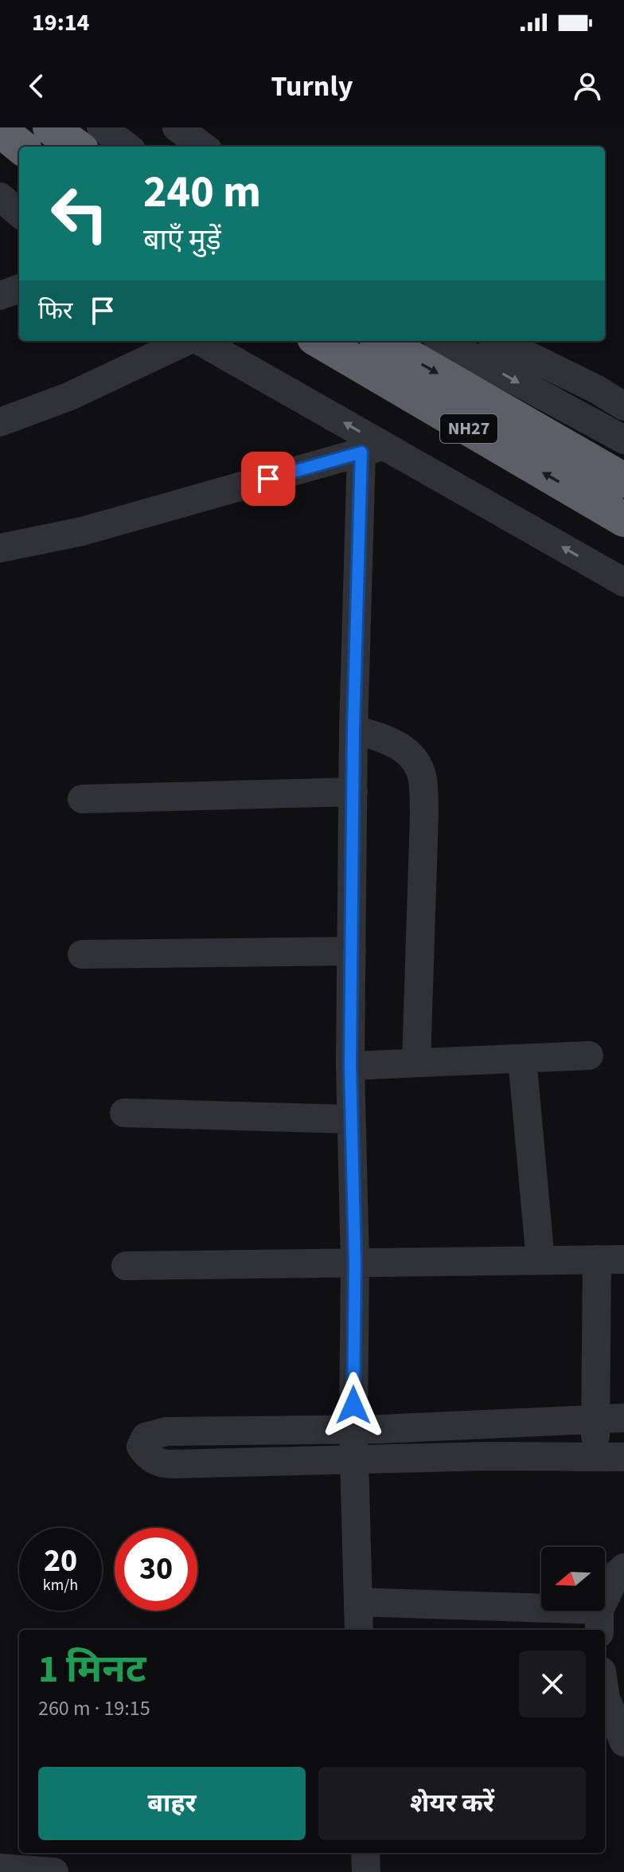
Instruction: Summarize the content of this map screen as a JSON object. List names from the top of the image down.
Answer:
{
  "streets": {
    "highway": ["NH27"]
  },
  "north": "left",
  "page": {
    "status": "19:14",
    "header": "Turnly",
    "turn": ["240 m", "बाएँ मुड़ें"],
    "then": "फिर",
    "speed": "20 km/h",
    "limit": "30",
    "heading": ["1 मिनट", "260 m · 19:15"],
    "buttons": ["बाहर", "शेयर करें"]
  }
}
